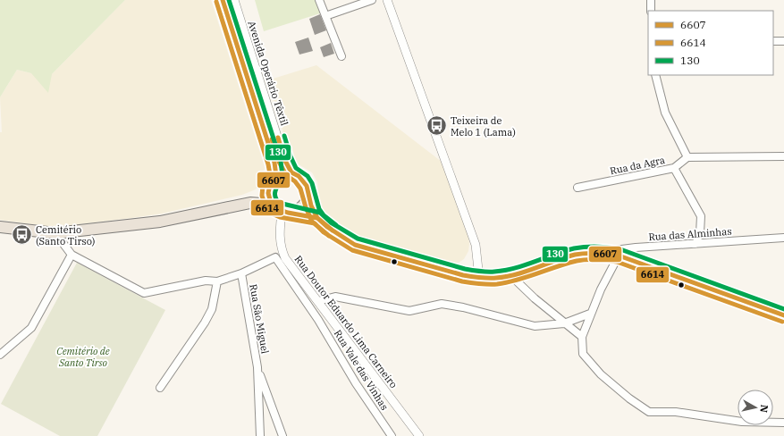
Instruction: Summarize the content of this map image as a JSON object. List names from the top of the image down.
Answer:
{
  "streets": {
    "street": [
      "Avenida Operário Têxtil",
      "Rua da Agra",
      "Rua das Alminhas",
      "Rua São Miguel",
      "Rua Doutor Eduardo Lima Carneiro",
      "Rua Vale das Vinhas"
    ]
  },
  "crossings": [
    ["Avenida Operário Têxtil", "Rua Doutor Eduardo Lima Carneiro"],
    ["Rua São Miguel", "Rua Vale das Vinhas"]
  ],
  "parks": ["Cemitério de Santo Tirso"],
  "places": {
    "bus stop": ["Teixeira de Melo 1 (Lama)", "Cemitério (Santo Tirso)"]
  },
  "lines": ["transit line 6607", "transit line 130", "transit line 6614"],
  "legend": ["6607", "6614", "130"],
  "north": "right"
}
